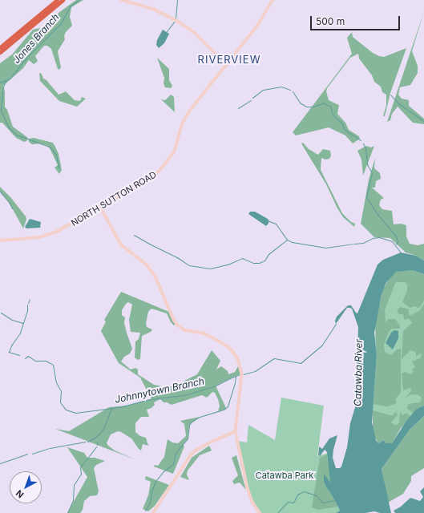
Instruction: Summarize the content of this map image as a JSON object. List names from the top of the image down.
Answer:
{
  "streets": {
    "street": ["NORTH SUTTON ROAD"]
  },
  "districts": ["RIVERVIEW"],
  "water": ["Jones Branch", "Catawba River", "Johnnytown Branch"],
  "parks": ["Catawba Park"],
  "scale_bar": "500 m",
  "north": "bottom left"
}
